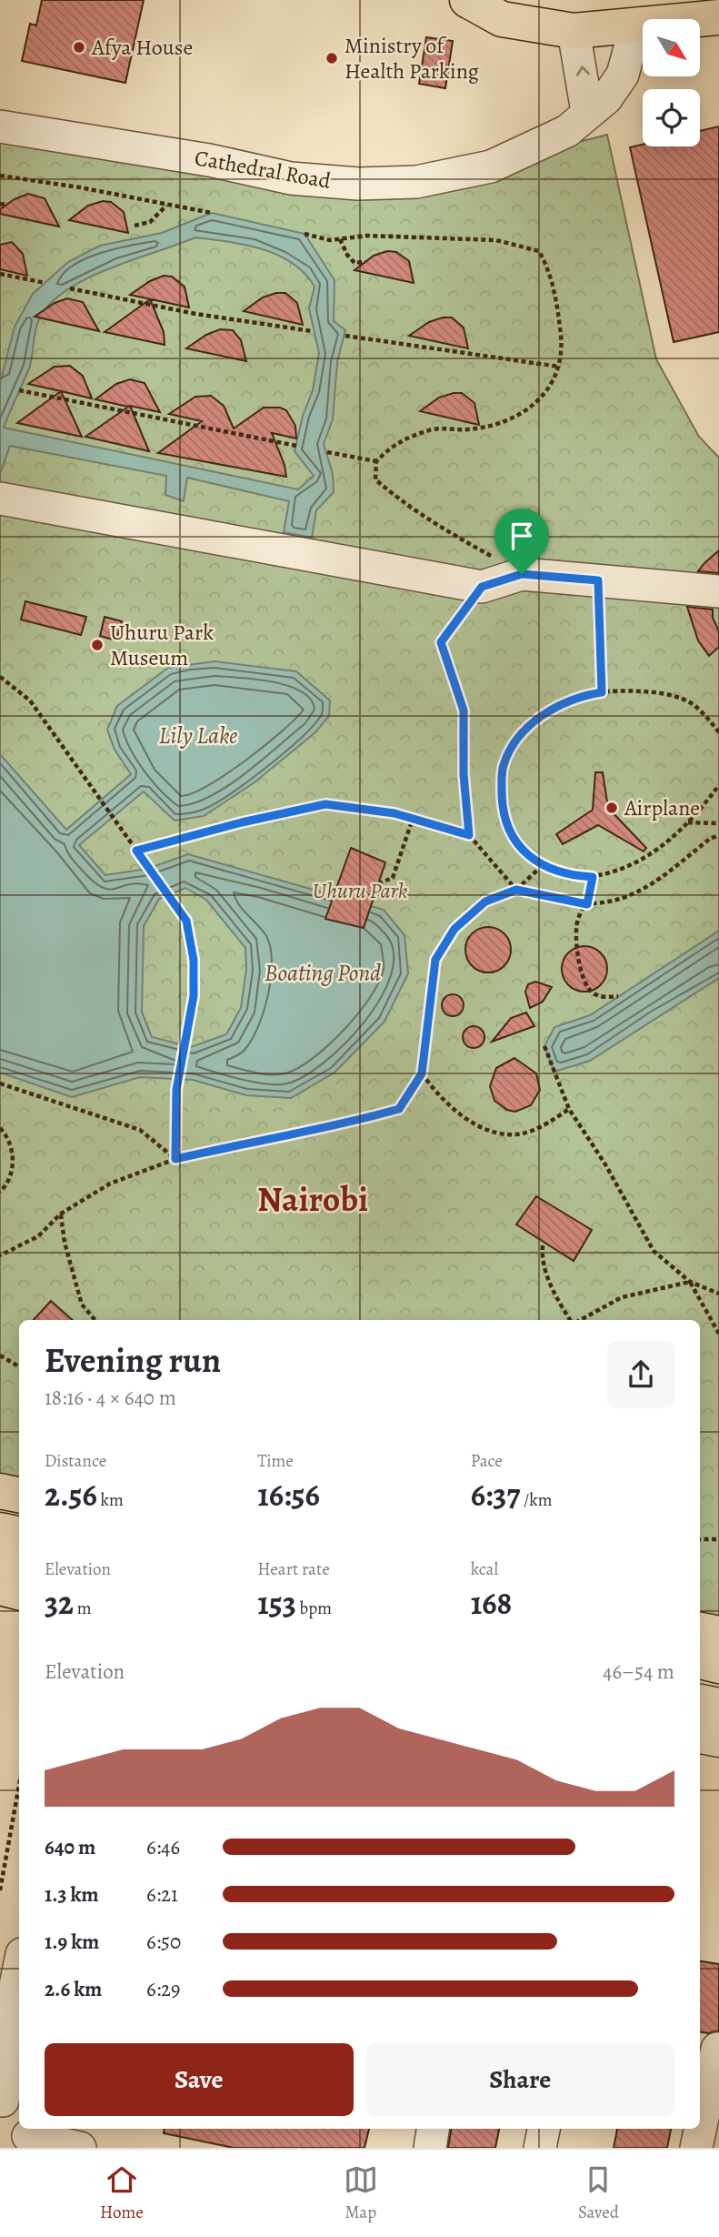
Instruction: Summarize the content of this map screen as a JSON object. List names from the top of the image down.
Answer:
{
  "streets": {
    "street": ["Cathedral Road"]
  },
  "districts": ["Nairobi"],
  "water": ["Lily Lake", "Boating Pond"],
  "parks": ["Uhuru Park"],
  "places": [
    "Afya House",
    "Ministry of Health Parking",
    "Uhuru Park Museum",
    "Airplane"
  ],
  "north": "bottom right",
  "page": {
    "heading": ["Evening run", "18:16 · 4 × 640 m"],
    "stats": [
      ["Distance", "2.56 km"],
      ["Time", "16:56"],
      ["Pace", "6:37 /km"],
      ["Elevation", "32 m"],
      ["Heart rate", "153 bpm"],
      ["kcal", "168"]
    ],
    "chart": ["Elevation", "46–54 m"],
    "list": [
      {
        "name": "640 m",
        "note": "6:46"
      },
      {
        "name": "1.3 km",
        "note": "6:21"
      },
      {
        "name": "1.9 km",
        "note": "6:50"
      },
      {
        "name": "2.6 km",
        "note": "6:29"
      }
    ],
    "buttons": ["Save", "Share"],
    "tabs": ["Home", "Map", "Saved"]
  }
}
